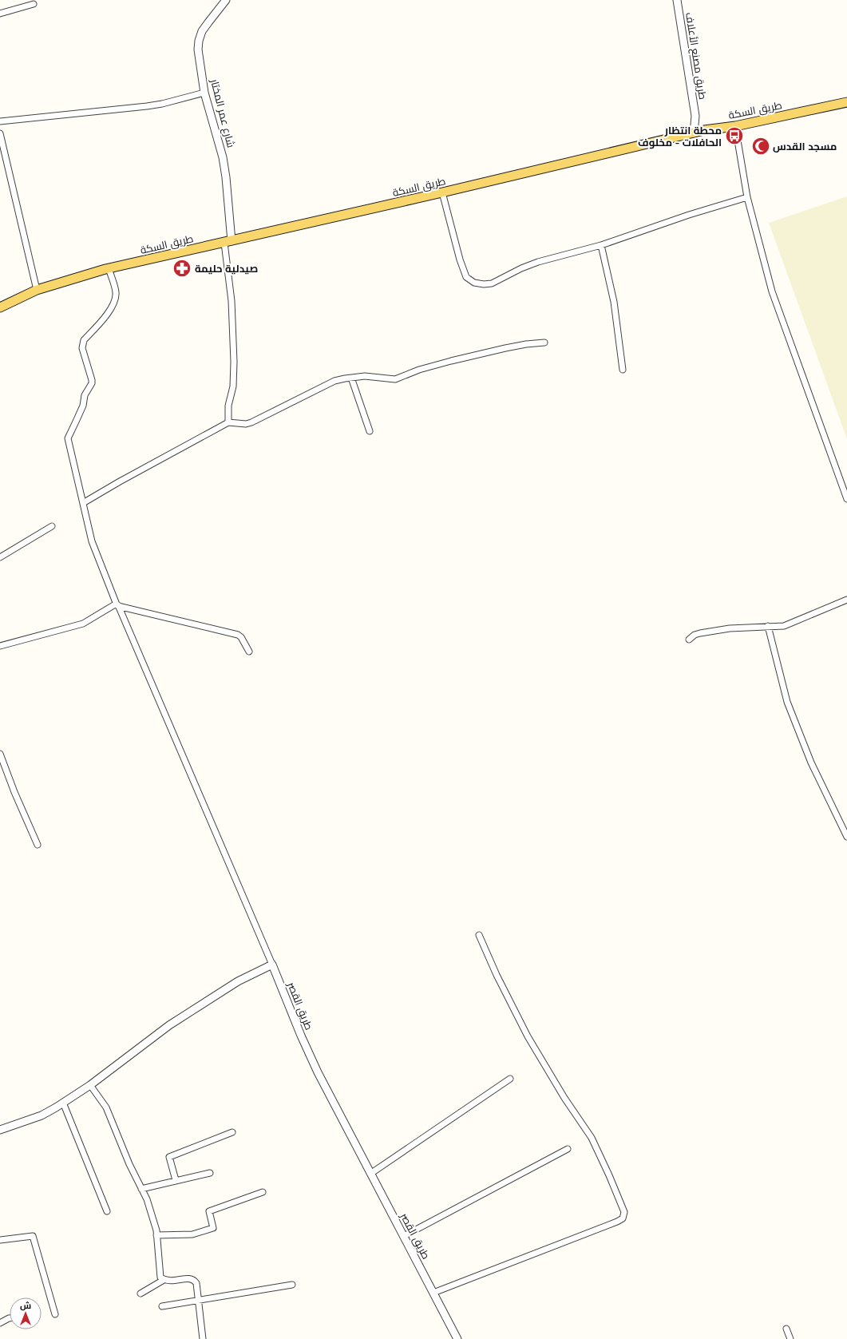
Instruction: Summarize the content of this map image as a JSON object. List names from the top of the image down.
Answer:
{
  "streets": {
    "main road": ["طريق السكة"],
    "street": ["طريق مصنع الأعلاف", "شارع عمر المختار", "طريق القصر"]
  },
  "crossings": [
    ["طريق مصنع الأعلاف", "طريق السكة"],
    ["طريق السكة", "شارع عمر المختار"]
  ],
  "places": {
    "bus stop": ["محطة انتظار الحافلات - مخلوف"],
    "mosque": ["مسجد القدس"],
    "pharmacy": ["صيدلية حليمة"]
  },
  "north": "top"
}
